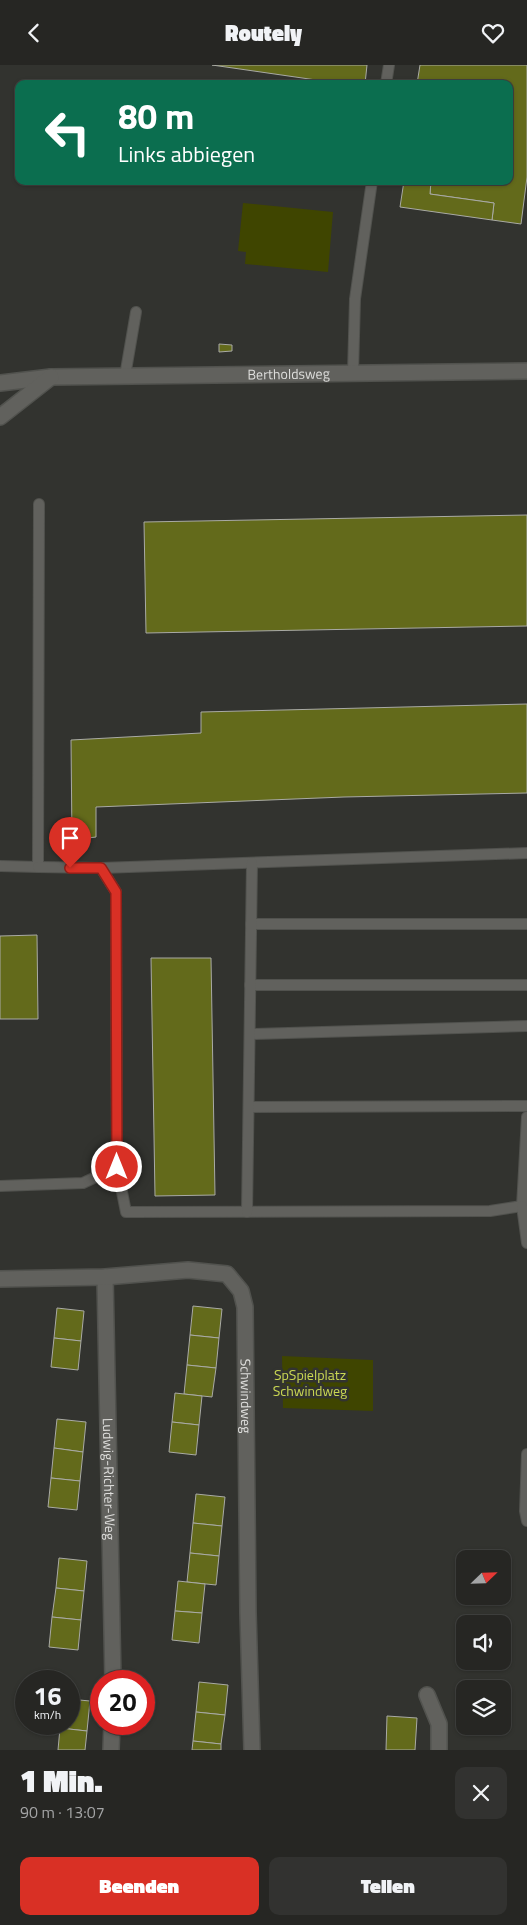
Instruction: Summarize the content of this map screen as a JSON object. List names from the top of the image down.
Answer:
{
  "streets": {
    "street": ["Bertholdsweg", "Schwindweg", "Ludwig-Richter-Weg"]
  },
  "crossings": [
    ["Schwindweg", "Ludwig-Richter-Weg"]
  ],
  "parks": ["SpSpielplatz Schwindweg"],
  "north": "top right",
  "page": {
    "header": "Routely",
    "turn": ["80 m", "Links abbiegen"],
    "speed": "16 km/h",
    "limit": "20",
    "heading": ["1 Min.", "90 m · 13:07"],
    "buttons": ["Beenden", "Teilen"]
  }
}
